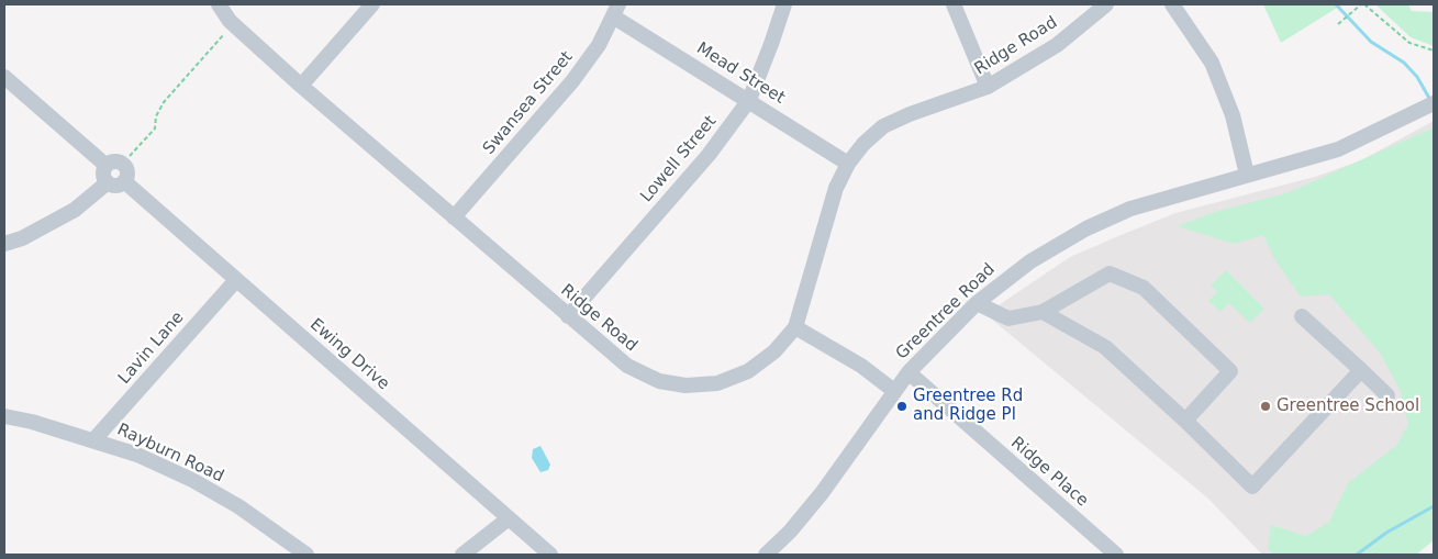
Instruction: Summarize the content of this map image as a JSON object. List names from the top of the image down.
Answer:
{
  "streets": {
    "street": [
      "Ridge Road",
      "Mead Street",
      "Swansea Street",
      "Lowell Street",
      "Greentree Road",
      "Lavin Lane",
      "Ewing Drive",
      "Rayburn Road",
      "Ridge Place"
    ]
  },
  "crossings": [
    ["Ridge Road", "Mead Street"],
    ["Ridge Road", "Swansea Street"],
    ["Ridge Road", "Lowell Street"],
    ["Mead Street", "Swansea Street"],
    ["Mead Street", "Lowell Street"],
    ["Greentree Road", "Ridge Place"],
    ["Lavin Lane", "Ewing Drive"],
    ["Lavin Lane", "Rayburn Road"]
  ],
  "places": ["Greentree Rd and Ridge Pl", "Greentree School"]
}
